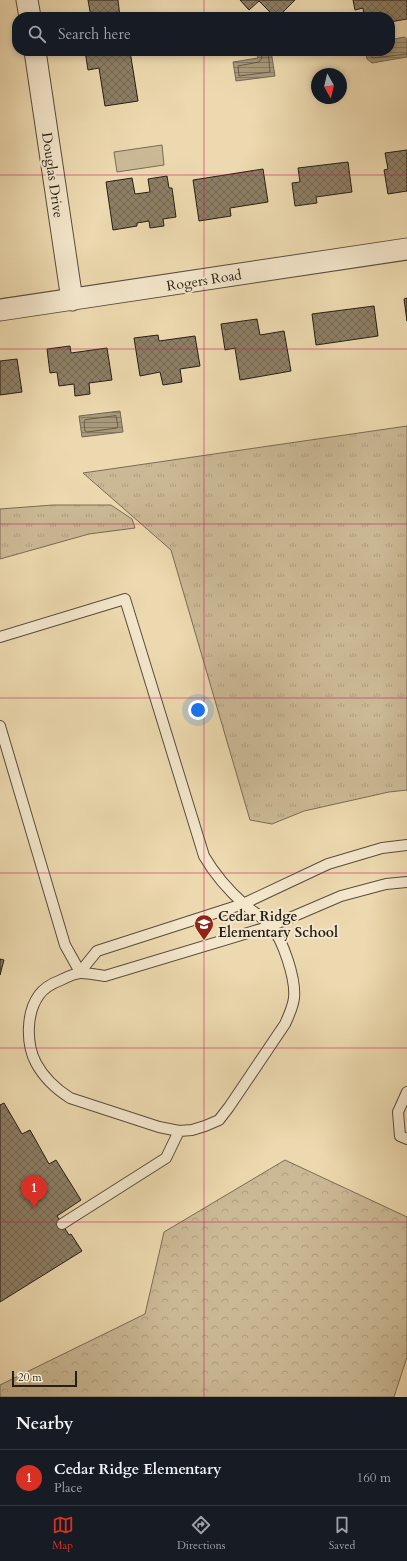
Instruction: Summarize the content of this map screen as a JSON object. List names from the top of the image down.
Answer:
{
  "streets": {
    "street": ["Douglas Drive", "Rogers Road"]
  },
  "crossings": [
    ["Douglas Drive", "Rogers Road"]
  ],
  "places": {
    "school or university": ["Cedar Ridge Elementary School"]
  },
  "scale_bar": "20 m",
  "north": "bottom",
  "page": {
    "search": "Search here",
    "pins": "1",
    "scale": "20 m",
    "heading": "Nearby",
    "list": [
      {
        "mark": "1",
        "name": "Cedar Ridge Elementary",
        "note": "Place",
        "value": "160 m"
      }
    ],
    "nav": ["Map", "Directions", "Saved"]
  }
}
